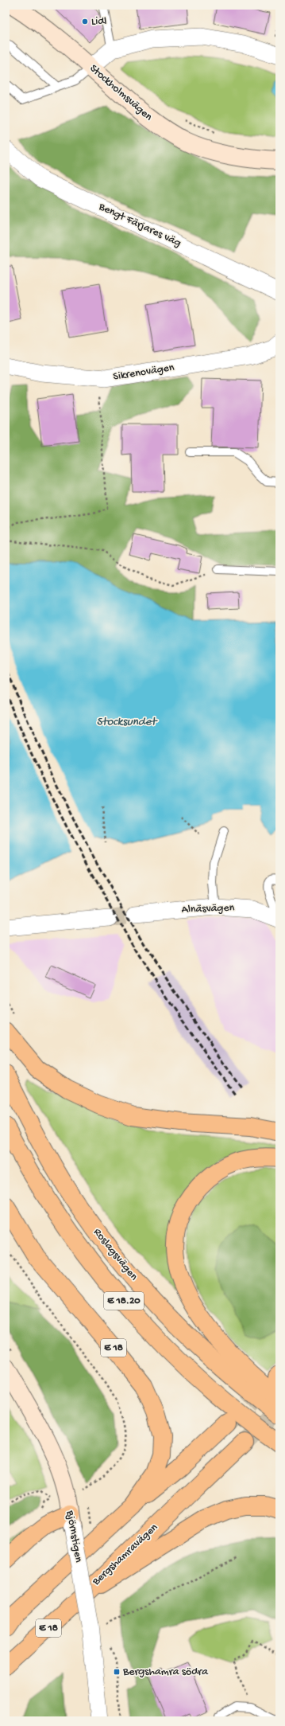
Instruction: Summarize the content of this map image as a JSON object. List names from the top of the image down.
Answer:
{
  "streets": {
    "main road": [
      "Roslagsvägen",
      "E 18.20",
      "E 18",
      "Bergshamravägen"
    ],
    "street": [
      "Stockholmsvägen",
      "Bengt Färjares väg",
      "Sikrenovägen",
      "Alnäsvägen",
      "Björnstigen"
    ]
  },
  "water": ["Stocksundet"],
  "places": {
    "other": ["Lidl"],
    "transit": ["Bergshamra södra"]
  }
}
